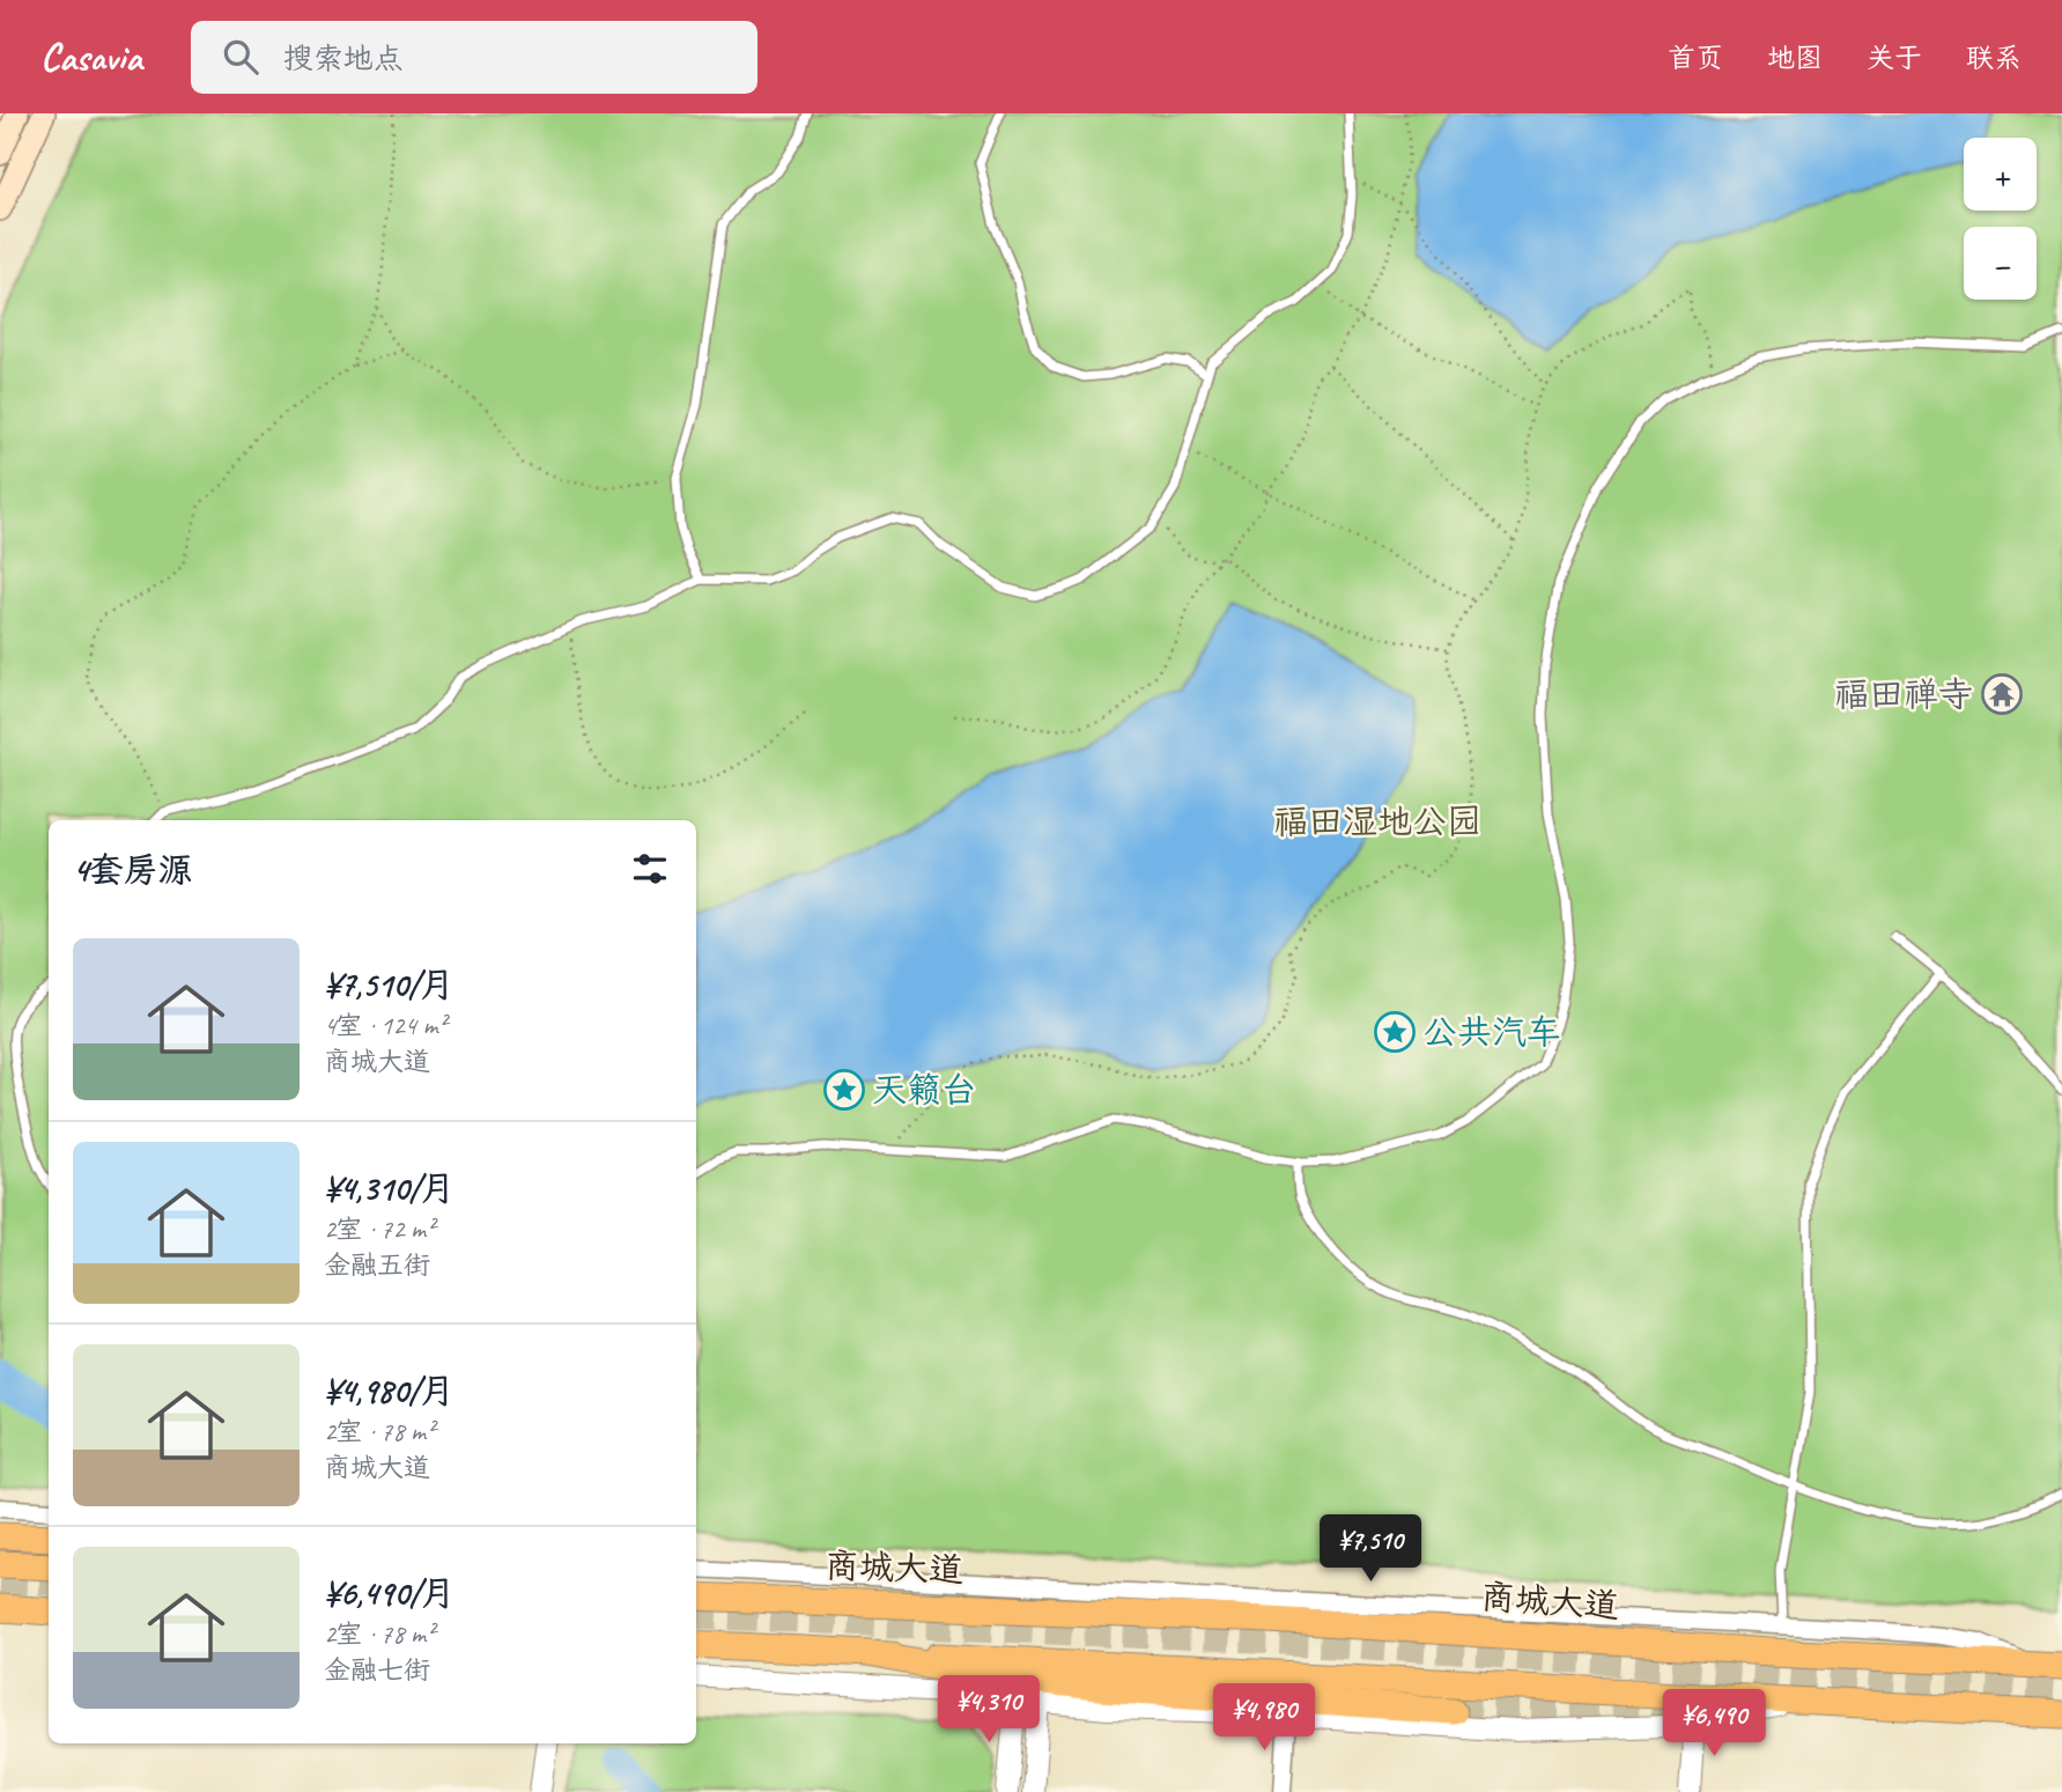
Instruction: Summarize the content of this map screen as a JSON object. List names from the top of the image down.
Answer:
{
  "streets": {
    "main road": ["商城大道"]
  },
  "parks": ["福田湿地公园"],
  "places": {
    "temple": ["福田禅寺"],
    "place": ["公共汽车", "天籁台"]
  },
  "page": {
    "header": "Casavia",
    "search": "搜索地点",
    "nav": [
      "首页",
      "地图",
      "关于",
      "联系"
    ],
    "map_buttons": ["+", "−"],
    "heading": "4套房源",
    "list": [
      {
        "name": "¥7,510/月",
        "note": "4室 · 124 m² · 商城大道"
      },
      {
        "name": "¥4,310/月",
        "note": "2室 · 72 m² · 金融五街"
      },
      {
        "name": "¥4,980/月",
        "note": "2室 · 78 m² · 商城大道"
      },
      {
        "name": "¥6,490/月",
        "note": "2室 · 78 m² · 金融七街"
      }
    ],
    "price": [
      "¥7,510",
      "¥4,310",
      "¥4,980",
      "¥6,490"
    ]
  }
}
